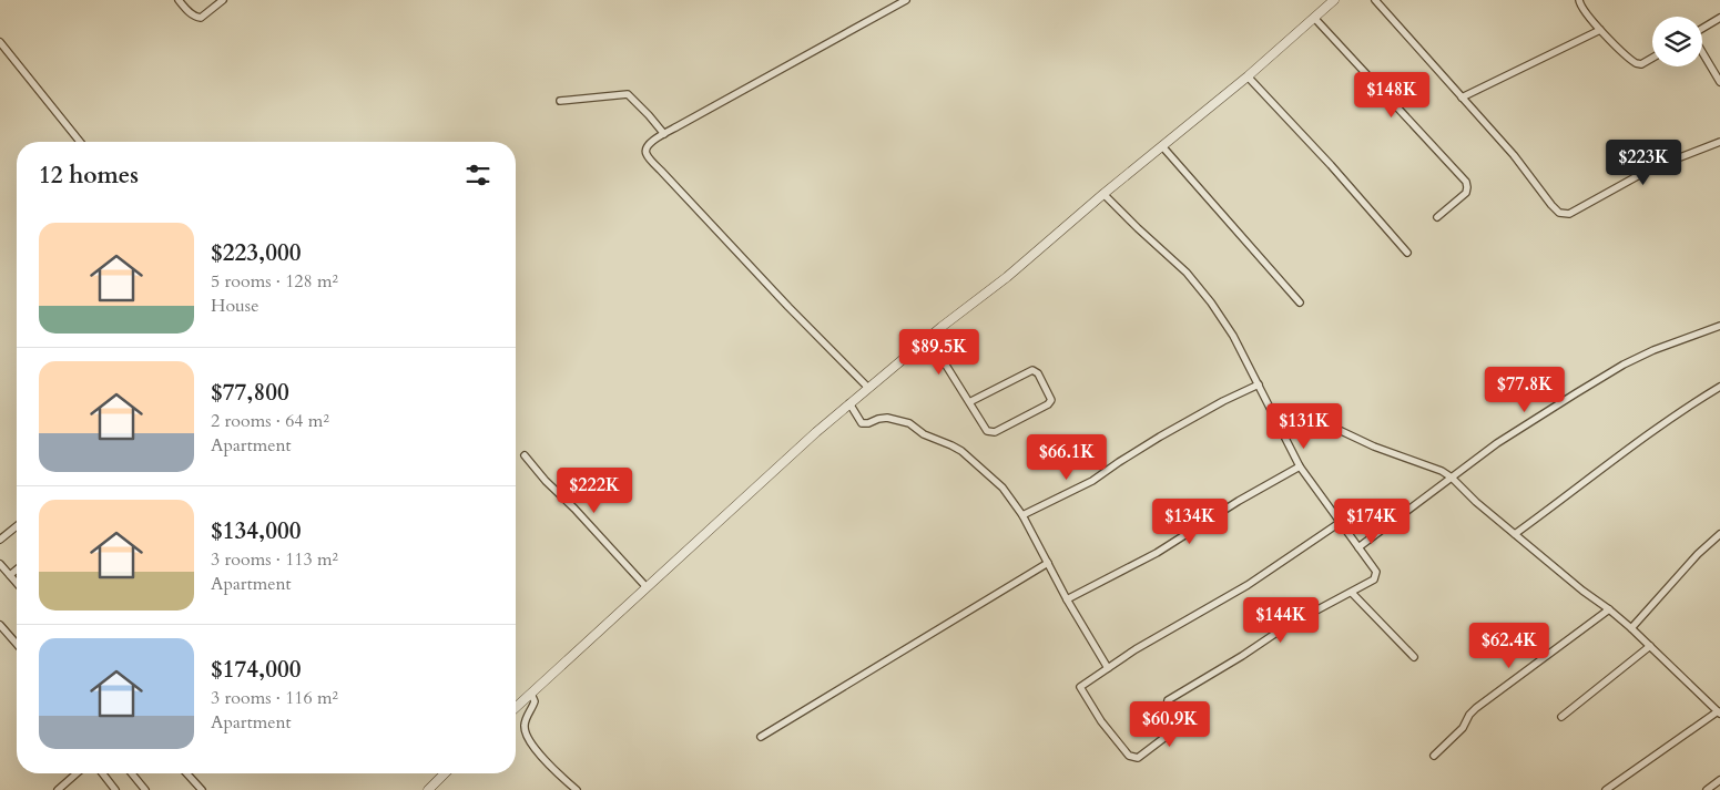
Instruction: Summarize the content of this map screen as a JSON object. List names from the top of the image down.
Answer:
{
  "page": {
    "price": [
      "$148K",
      "$223K",
      "$89.5K",
      "$77.8K",
      "$131K",
      "$66.1K",
      "$222K",
      "$134K",
      "$174K",
      "$144K",
      "$62.4K",
      "$60.9K"
    ],
    "heading": "12 homes",
    "list": [
      {
        "name": "$223,000",
        "note": "5 rooms · 128 m² · House"
      },
      {
        "name": "$77,800",
        "note": "2 rooms · 64 m² · Apartment"
      },
      {
        "name": "$134,000",
        "note": "3 rooms · 113 m² · Apartment"
      },
      {
        "name": "$174,000",
        "note": "3 rooms · 116 m² · Apartment"
      }
    ]
  }
}
